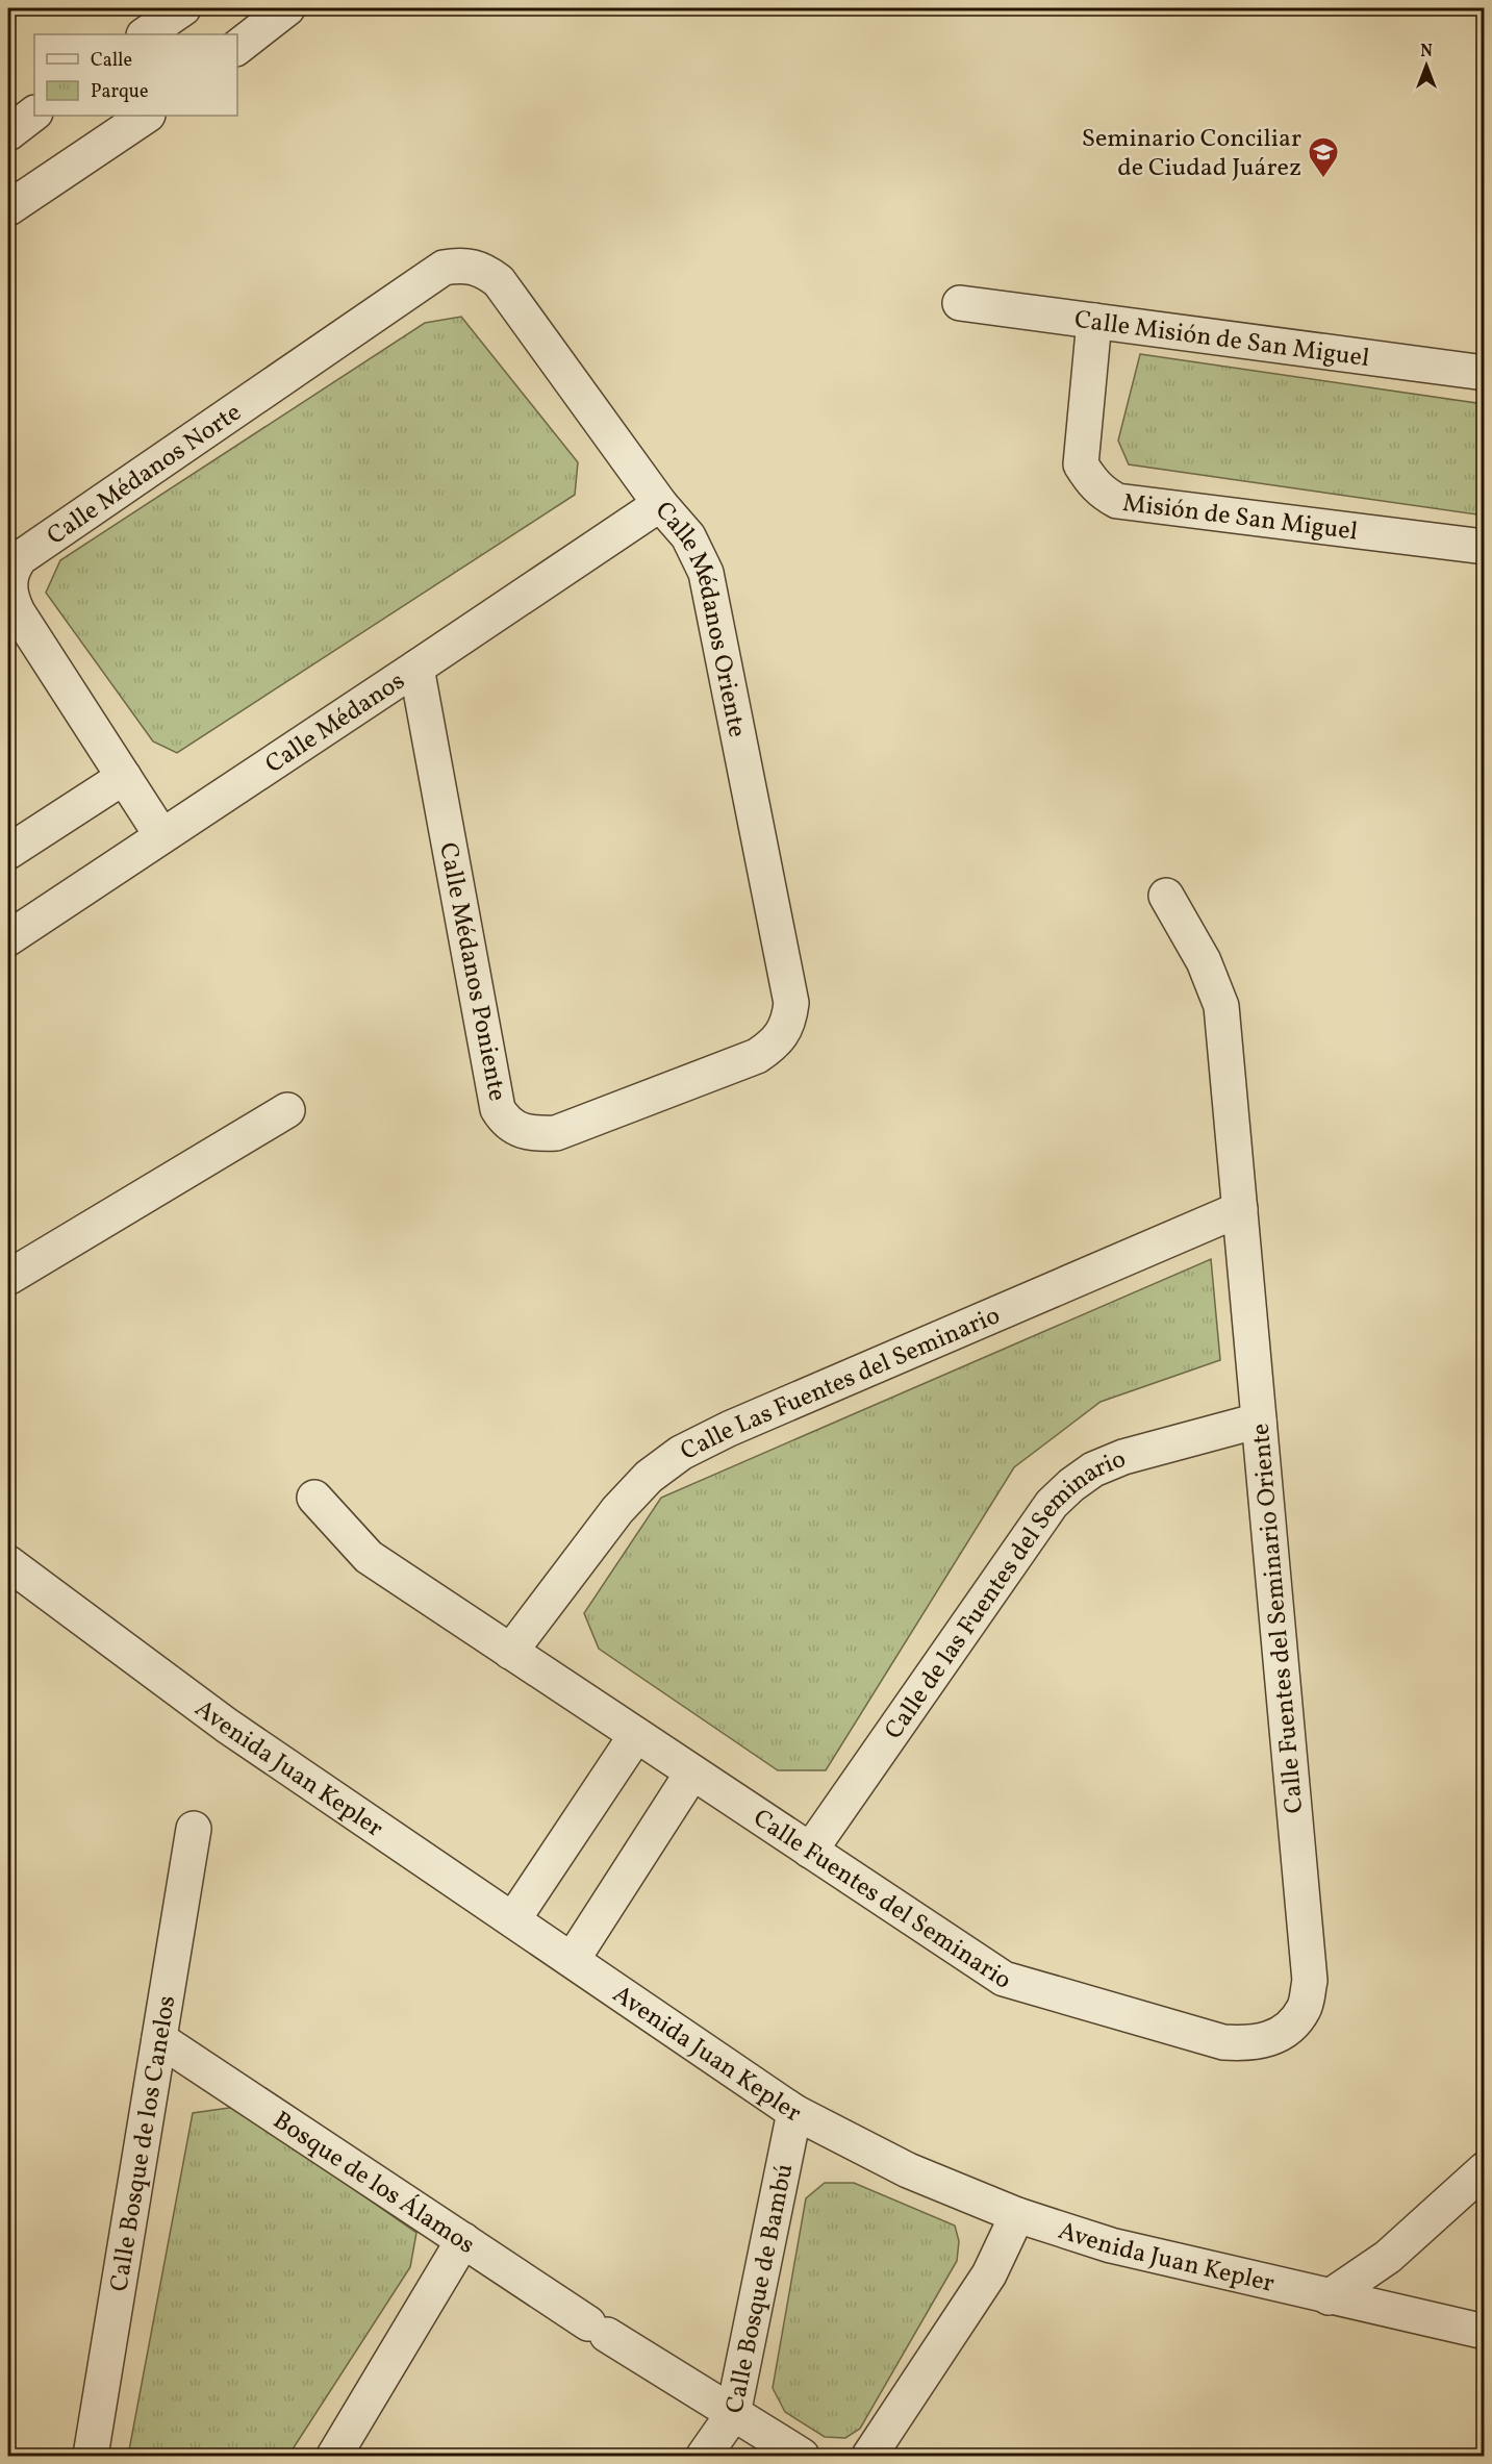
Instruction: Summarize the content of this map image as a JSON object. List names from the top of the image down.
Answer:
{
  "streets": {
    "street": [
      "Calle Misión de San Miguel",
      "Calle Médanos Norte",
      "Misión de San Miguel",
      "Calle Médanos Oriente",
      "Calle Médanos",
      "Calle Médanos Poniente",
      "Calle Las Fuentes del Seminario",
      "Calle de las Fuentes del Seminario",
      "Calle Fuentes del Seminario Oriente",
      "Avenida Juan Kepler",
      "Calle Fuentes del Seminario",
      "Calle Bosque de los Canelos",
      "Bosque de los Álamos",
      "Calle Bosque de Bambú"
    ]
  },
  "crossings": [
    ["Calle Misión de San Miguel", "Misión de San Miguel"],
    ["Calle Médanos Norte", "Calle Médanos Oriente"],
    ["Calle Médanos Norte", "Calle Médanos"],
    ["Calle Médanos Oriente", "Calle Médanos"],
    ["Calle Médanos Oriente", "Calle Médanos Poniente"],
    ["Calle Médanos", "Calle Médanos Poniente"],
    ["Calle Las Fuentes del Seminario", "Calle Fuentes del Seminario Oriente"],
    ["Calle Las Fuentes del Seminario", "Calle Fuentes del Seminario"],
    ["Calle de las Fuentes del Seminario", "Calle Fuentes del Seminario Oriente"],
    ["Calle de las Fuentes del Seminario", "Calle Fuentes del Seminario"],
    ["Calle Fuentes del Seminario Oriente", "Calle Fuentes del Seminario"],
    ["Avenida Juan Kepler", "Calle Bosque de Bambú"],
    ["Calle Bosque de los Canelos", "Bosque de los Álamos"],
    ["Bosque de los Álamos", "Calle Bosque de Bambú"]
  ],
  "places": {
    "school or university": ["Seminario Conciliar de Ciudad Juárez"]
  },
  "legend": ["Calle", "Parque"],
  "north": "top"
}
